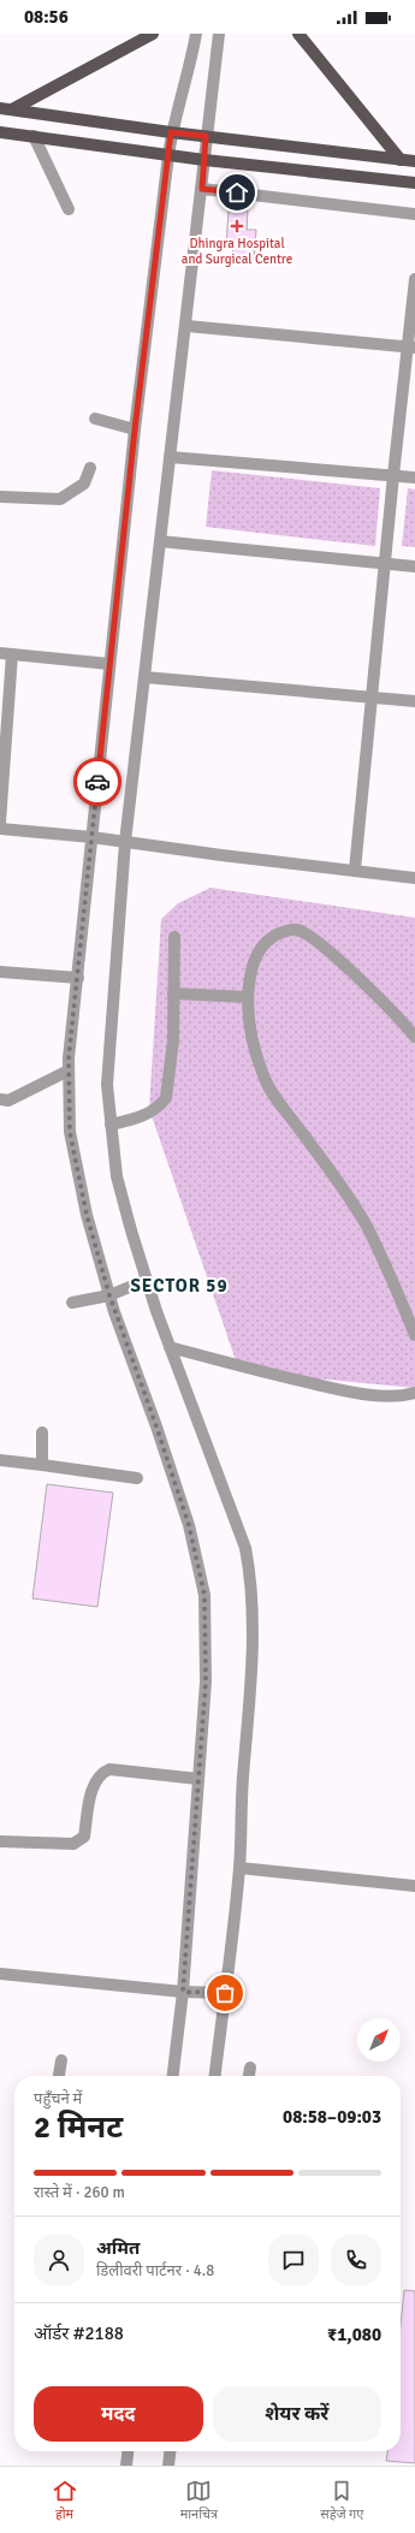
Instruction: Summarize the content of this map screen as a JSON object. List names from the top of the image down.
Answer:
{
  "districts": ["SECTOR 59"],
  "places": {
    "health": ["Dhingra Hospital and Surgical Centre"]
  },
  "north": "top right",
  "page": {
    "status": "08:56",
    "heading": ["2 मिनट", "पहुँचने में", "08:58–09:03"],
    "panel": [
      "अमित",
      "डिलीवरी पार्टनर · 4.8",
      "ऑर्डर #2188",
      "₹1,080"
    ],
    "bar": "रास्ते में · 260 m",
    "buttons": ["मदद", "शेयर करें"],
    "tabs": ["होम", "मानचित्र", "सहेजे गए"]
  }
}
